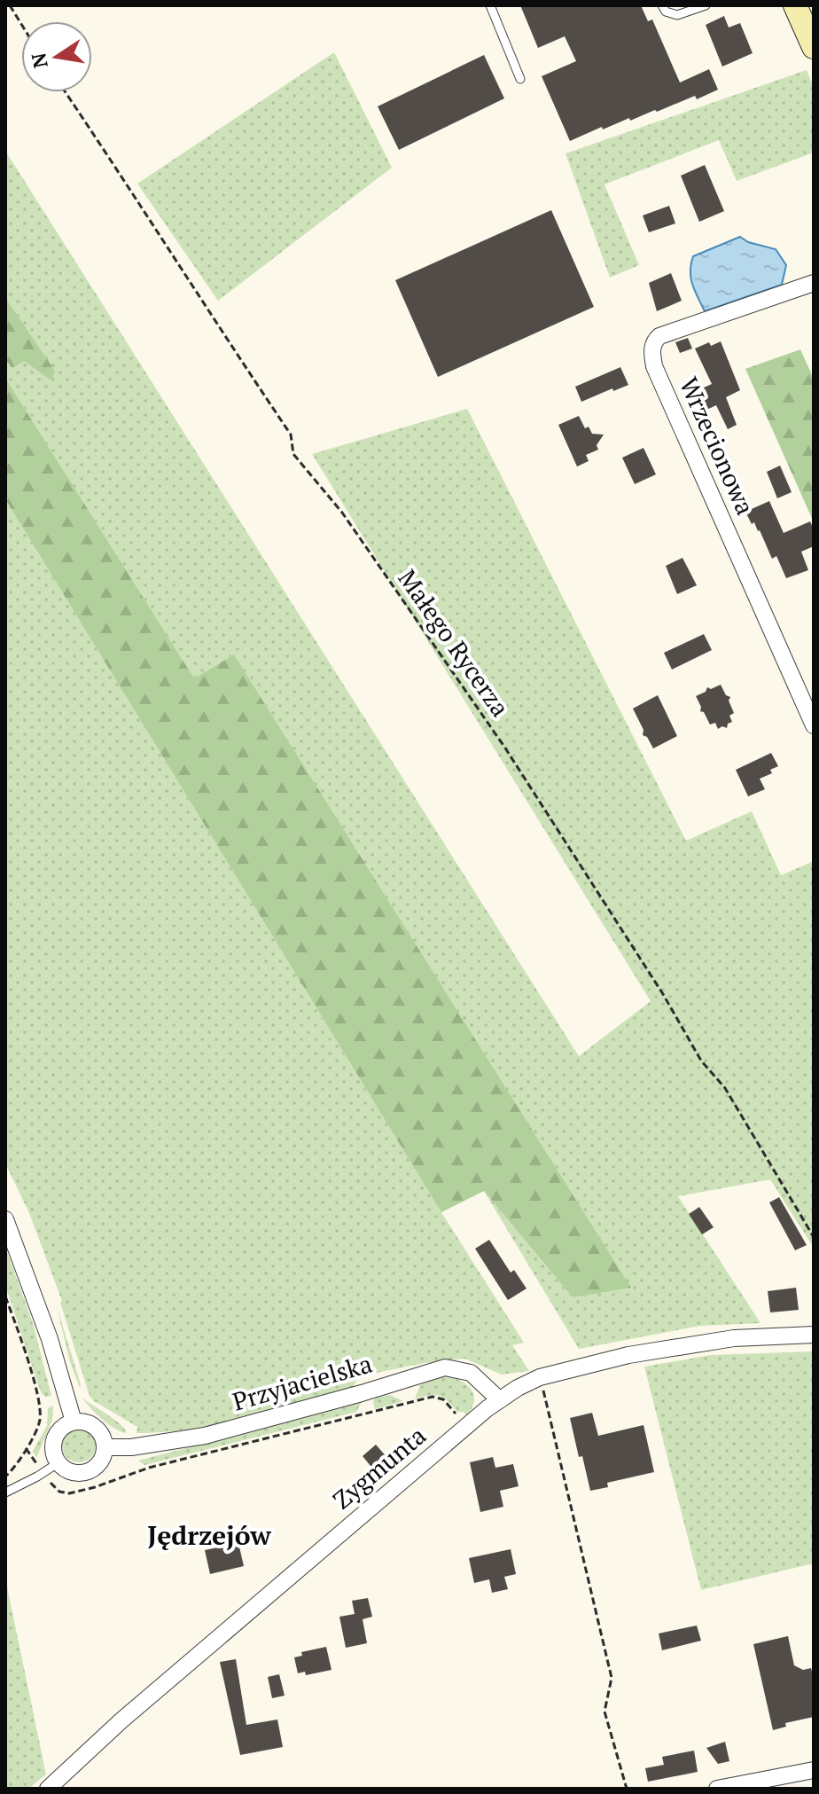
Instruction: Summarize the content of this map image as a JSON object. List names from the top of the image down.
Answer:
{
  "streets": {
    "street": ["Wrzecionowa", "Przyjacielska", "Zygmunta"],
    "path": ["Małego Rycerza"]
  },
  "crossings": [
    ["Przyjacielska", "Zygmunta"]
  ],
  "districts": ["Jędrzejów"],
  "north": "left"
}
